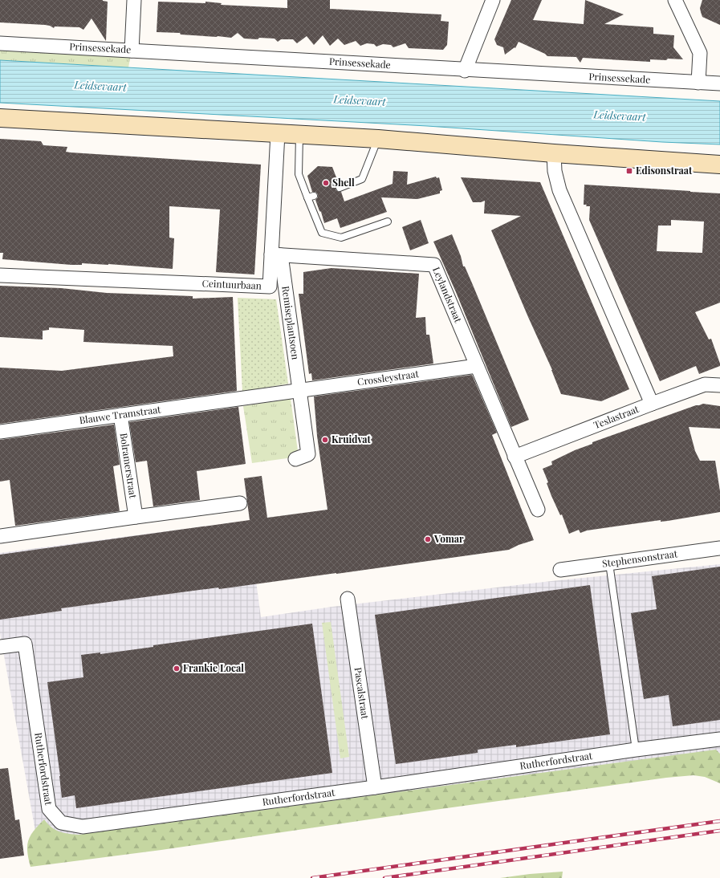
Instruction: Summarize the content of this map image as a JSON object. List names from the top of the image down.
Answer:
{
  "streets": {
    "street": [
      "Prinsessekade",
      "Ceintuurbaan",
      "Leylandstraat",
      "Remiseplantsoen",
      "Crossleystraat",
      "Blauwe Tramstraat",
      "Teslastraat",
      "Bolramerstraat",
      "Stephensonstraat",
      "Pascalstraat",
      "Rutherfordstraat"
    ]
  },
  "crossings": [
    ["Ceintuurbaan", "Leylandstraat"],
    ["Ceintuurbaan", "Remiseplantsoen"],
    ["Leylandstraat", "Remiseplantsoen"],
    ["Leylandstraat", "Crossleystraat"],
    ["Leylandstraat", "Teslastraat"],
    ["Remiseplantsoen", "Crossleystraat"],
    ["Remiseplantsoen", "Blauwe Tramstraat"],
    ["Crossleystraat", "Blauwe Tramstraat"],
    ["Blauwe Tramstraat", "Bolramerstraat"],
    ["Pascalstraat", "Rutherfordstraat"]
  ],
  "water": ["Leidsevaart"],
  "places": {
    "transit": ["Edisonstraat"],
    "other": [
      "Shell",
      "Kruidvat",
      "Vomar",
      "Frankie Local"
    ]
  }
}
